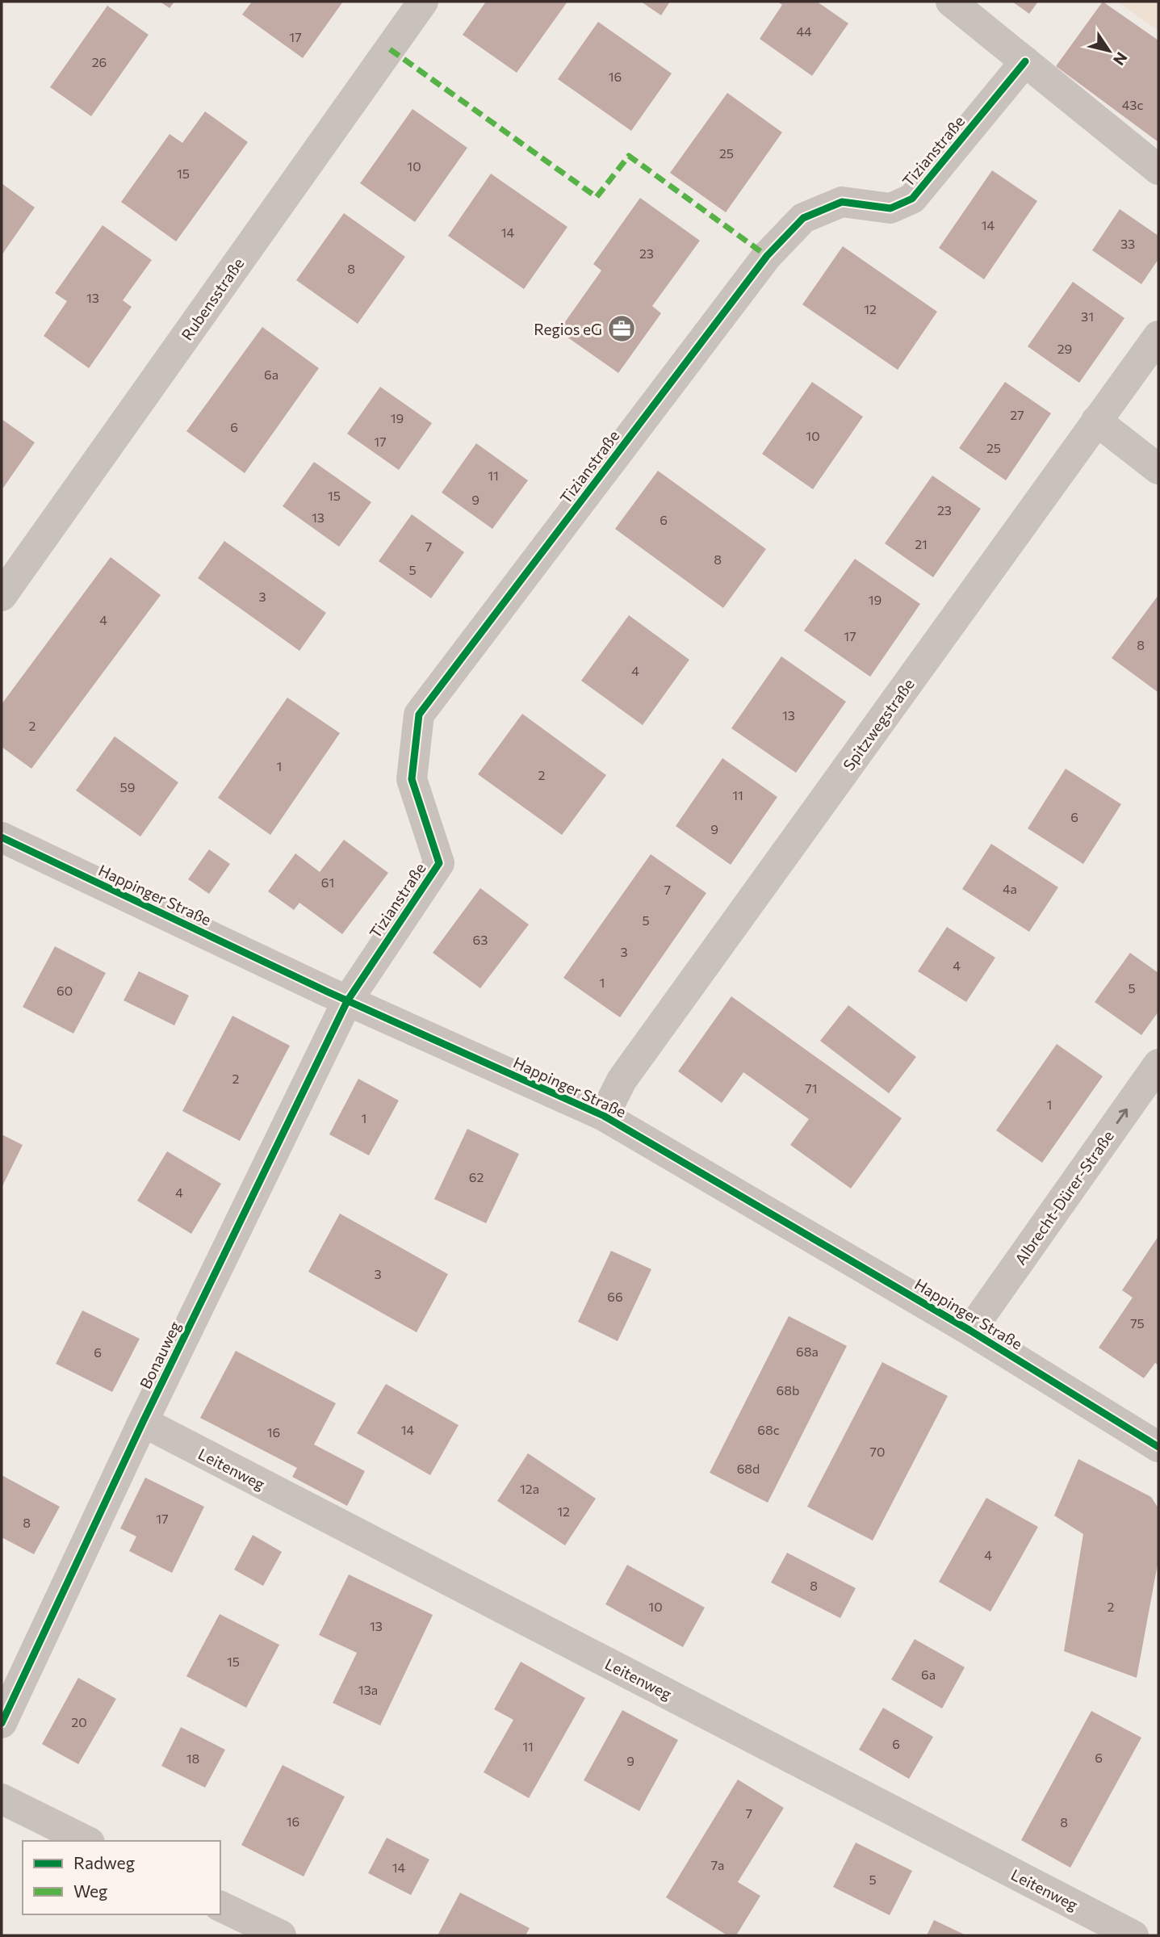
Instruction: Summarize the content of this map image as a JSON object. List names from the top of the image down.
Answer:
{
  "streets": {
    "street": [
      "Tizianstraße",
      "Rubensstraße",
      "Spitzwegstraße",
      "Happinger Straße",
      "Albrecht-Dürer-Straße",
      "Bonauweg",
      "Leitenweg"
    ]
  },
  "crossings": [
    ["Tizianstraße", "Happinger Straße"],
    ["Tizianstraße", "Bonauweg"],
    ["Spitzwegstraße", "Happinger Straße"],
    ["Happinger Straße", "Albrecht-Dürer-Straße"],
    ["Happinger Straße", "Bonauweg"],
    ["Bonauweg", "Leitenweg"]
  ],
  "one_way": ["Albrecht-Dürer-Straße"],
  "places": {
    "office": ["Regios eG"]
  },
  "house_numbers": [
    "44",
    "17",
    "26",
    "16",
    "43c",
    "25",
    "10",
    "15",
    "14",
    "14",
    "33",
    "23",
    "8",
    "13",
    "12",
    "31",
    "29",
    "6a",
    "27",
    "19",
    "6",
    "10",
    "17",
    "25",
    "11",
    "15",
    "9",
    "23",
    "13",
    "6",
    "21",
    "7",
    "8",
    "5",
    "3",
    "19",
    "4",
    "17",
    "8",
    "4",
    "13",
    "2",
    "1",
    "2",
    "59",
    "11",
    "6",
    "9",
    "61",
    "4a",
    "7",
    "5",
    "63",
    "3",
    "4",
    "1",
    "5",
    "60",
    "2",
    "71",
    "1",
    "1",
    "62",
    "4",
    "3",
    "66",
    "75",
    "68a",
    "6",
    "68b",
    "14",
    "68c",
    "16",
    "70",
    "68d",
    "12a",
    "12",
    "17",
    "8",
    "4",
    "8",
    "10",
    "2",
    "13",
    "15",
    "6a",
    "13a",
    "20",
    "6",
    "11",
    "6",
    "18",
    "9",
    "7",
    "16",
    "8",
    "7a",
    "14",
    "5"
  ],
  "legend": ["Radweg", "Weg"],
  "north": "bottom right"
}
